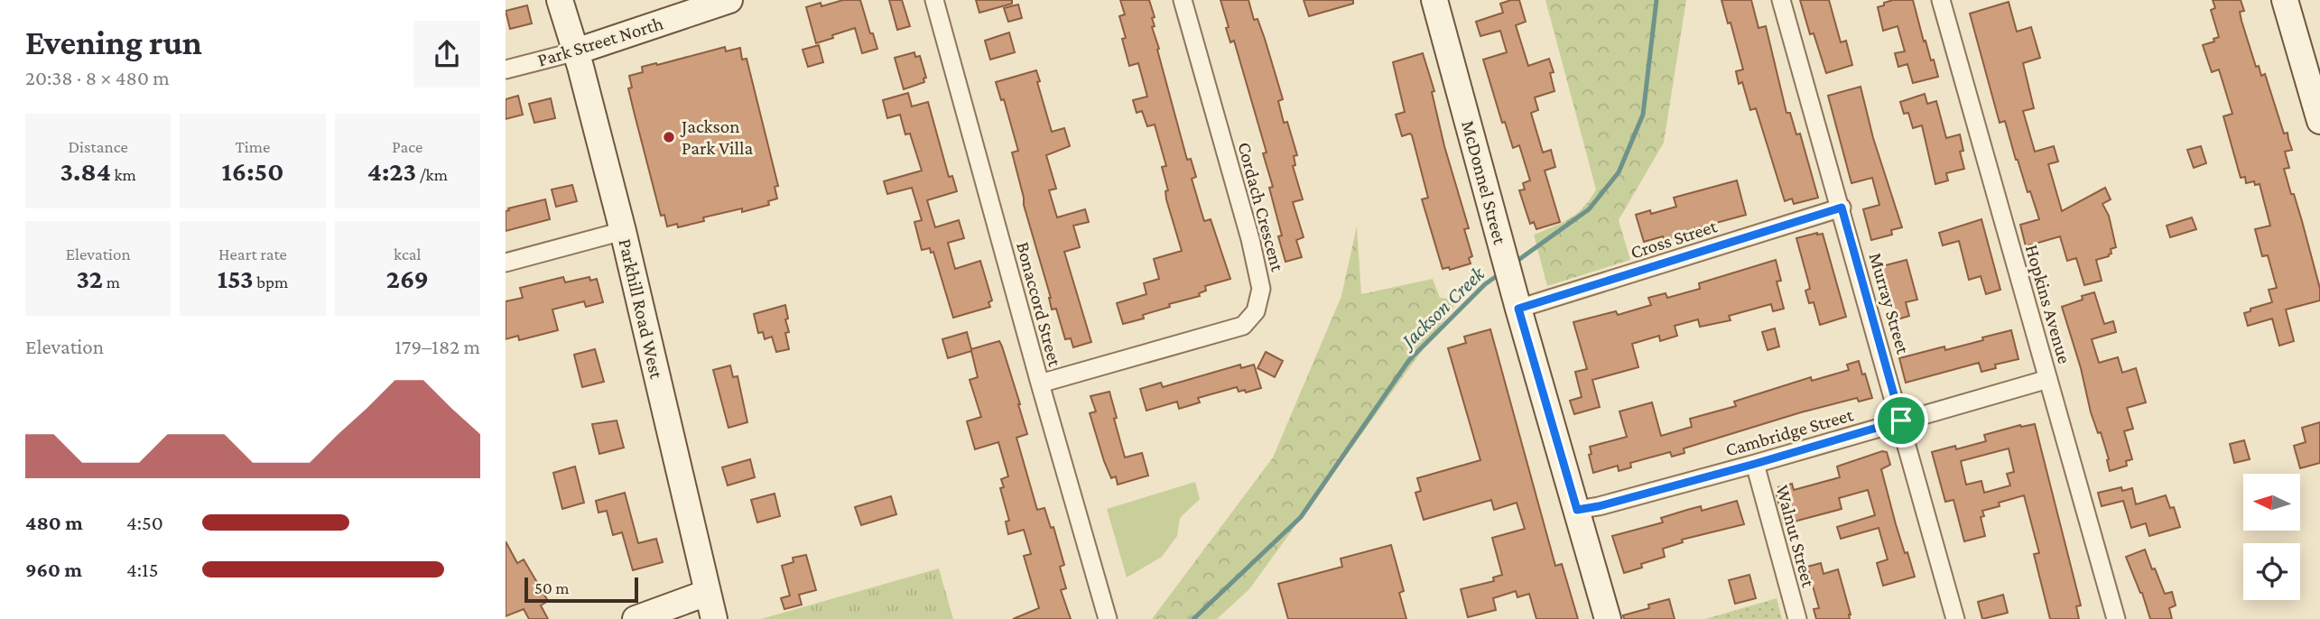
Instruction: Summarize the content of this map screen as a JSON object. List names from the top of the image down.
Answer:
{
  "streets": {
    "street": [
      "Park Street North",
      "McDonnel Street",
      "Cordach Crescent",
      "Cross Street",
      "Murray Street",
      "Bonaccord Street",
      "Hopkins Avenue",
      "Parkhill Road West",
      "Cambridge Street",
      "Walnut Street"
    ]
  },
  "crossings": [
    ["Park Street North", "Parkhill Road West"],
    ["McDonnel Street", "Cross Street"],
    ["McDonnel Street", "Cambridge Street"],
    ["Cordach Crescent", "Bonaccord Street"],
    ["Cross Street", "Murray Street"],
    ["Murray Street", "Cambridge Street"],
    ["Hopkins Avenue", "Cambridge Street"],
    ["Cambridge Street", "Walnut Street"]
  ],
  "water": ["Jackson Creek"],
  "places": ["Jackson Park Villa"],
  "scale_bar": "50 m",
  "north": "left",
  "page": {
    "heading": ["Evening run", "20:38 · 8 × 480 m"],
    "stats": [
      ["Distance", "3.84 km"],
      ["Time", "16:50"],
      ["Pace", "4:23 /km"],
      ["Elevation", "32 m"],
      ["Heart rate", "153 bpm"],
      ["kcal", "269"]
    ],
    "chart": ["Elevation", "179–182 m"],
    "list": [
      {
        "name": "480 m",
        "note": "4:50"
      },
      {
        "name": "960 m",
        "note": "4:15"
      }
    ],
    "scale": "50 m"
  }
}
